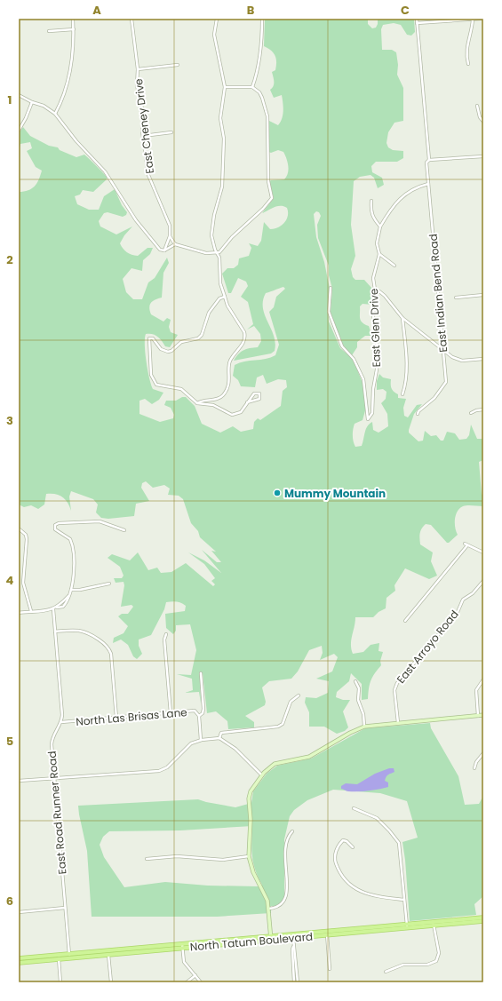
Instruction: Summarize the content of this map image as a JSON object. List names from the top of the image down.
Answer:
{
  "streets": {
    "main road": ["North Tatum Boulevard"],
    "street": [
      "East Cheney Drive",
      "East Indian Bend Road",
      "East Glen Drive",
      "East Arroyo Road",
      "North Las Brisas Lane",
      "East Road Runner Road"
    ]
  },
  "crossings": [
    ["East Indian Bend Road", "East Glen Drive"],
    ["North Las Brisas Lane", "East Road Runner Road"],
    ["East Road Runner Road", "North Tatum Boulevard"]
  ],
  "places": ["Mummy Mountain"],
  "grid": {
    "columns": ["A", "B", "C"],
    "rows": [
      "1",
      "2",
      "3",
      "4",
      "5",
      "6"
    ]
  }
}
